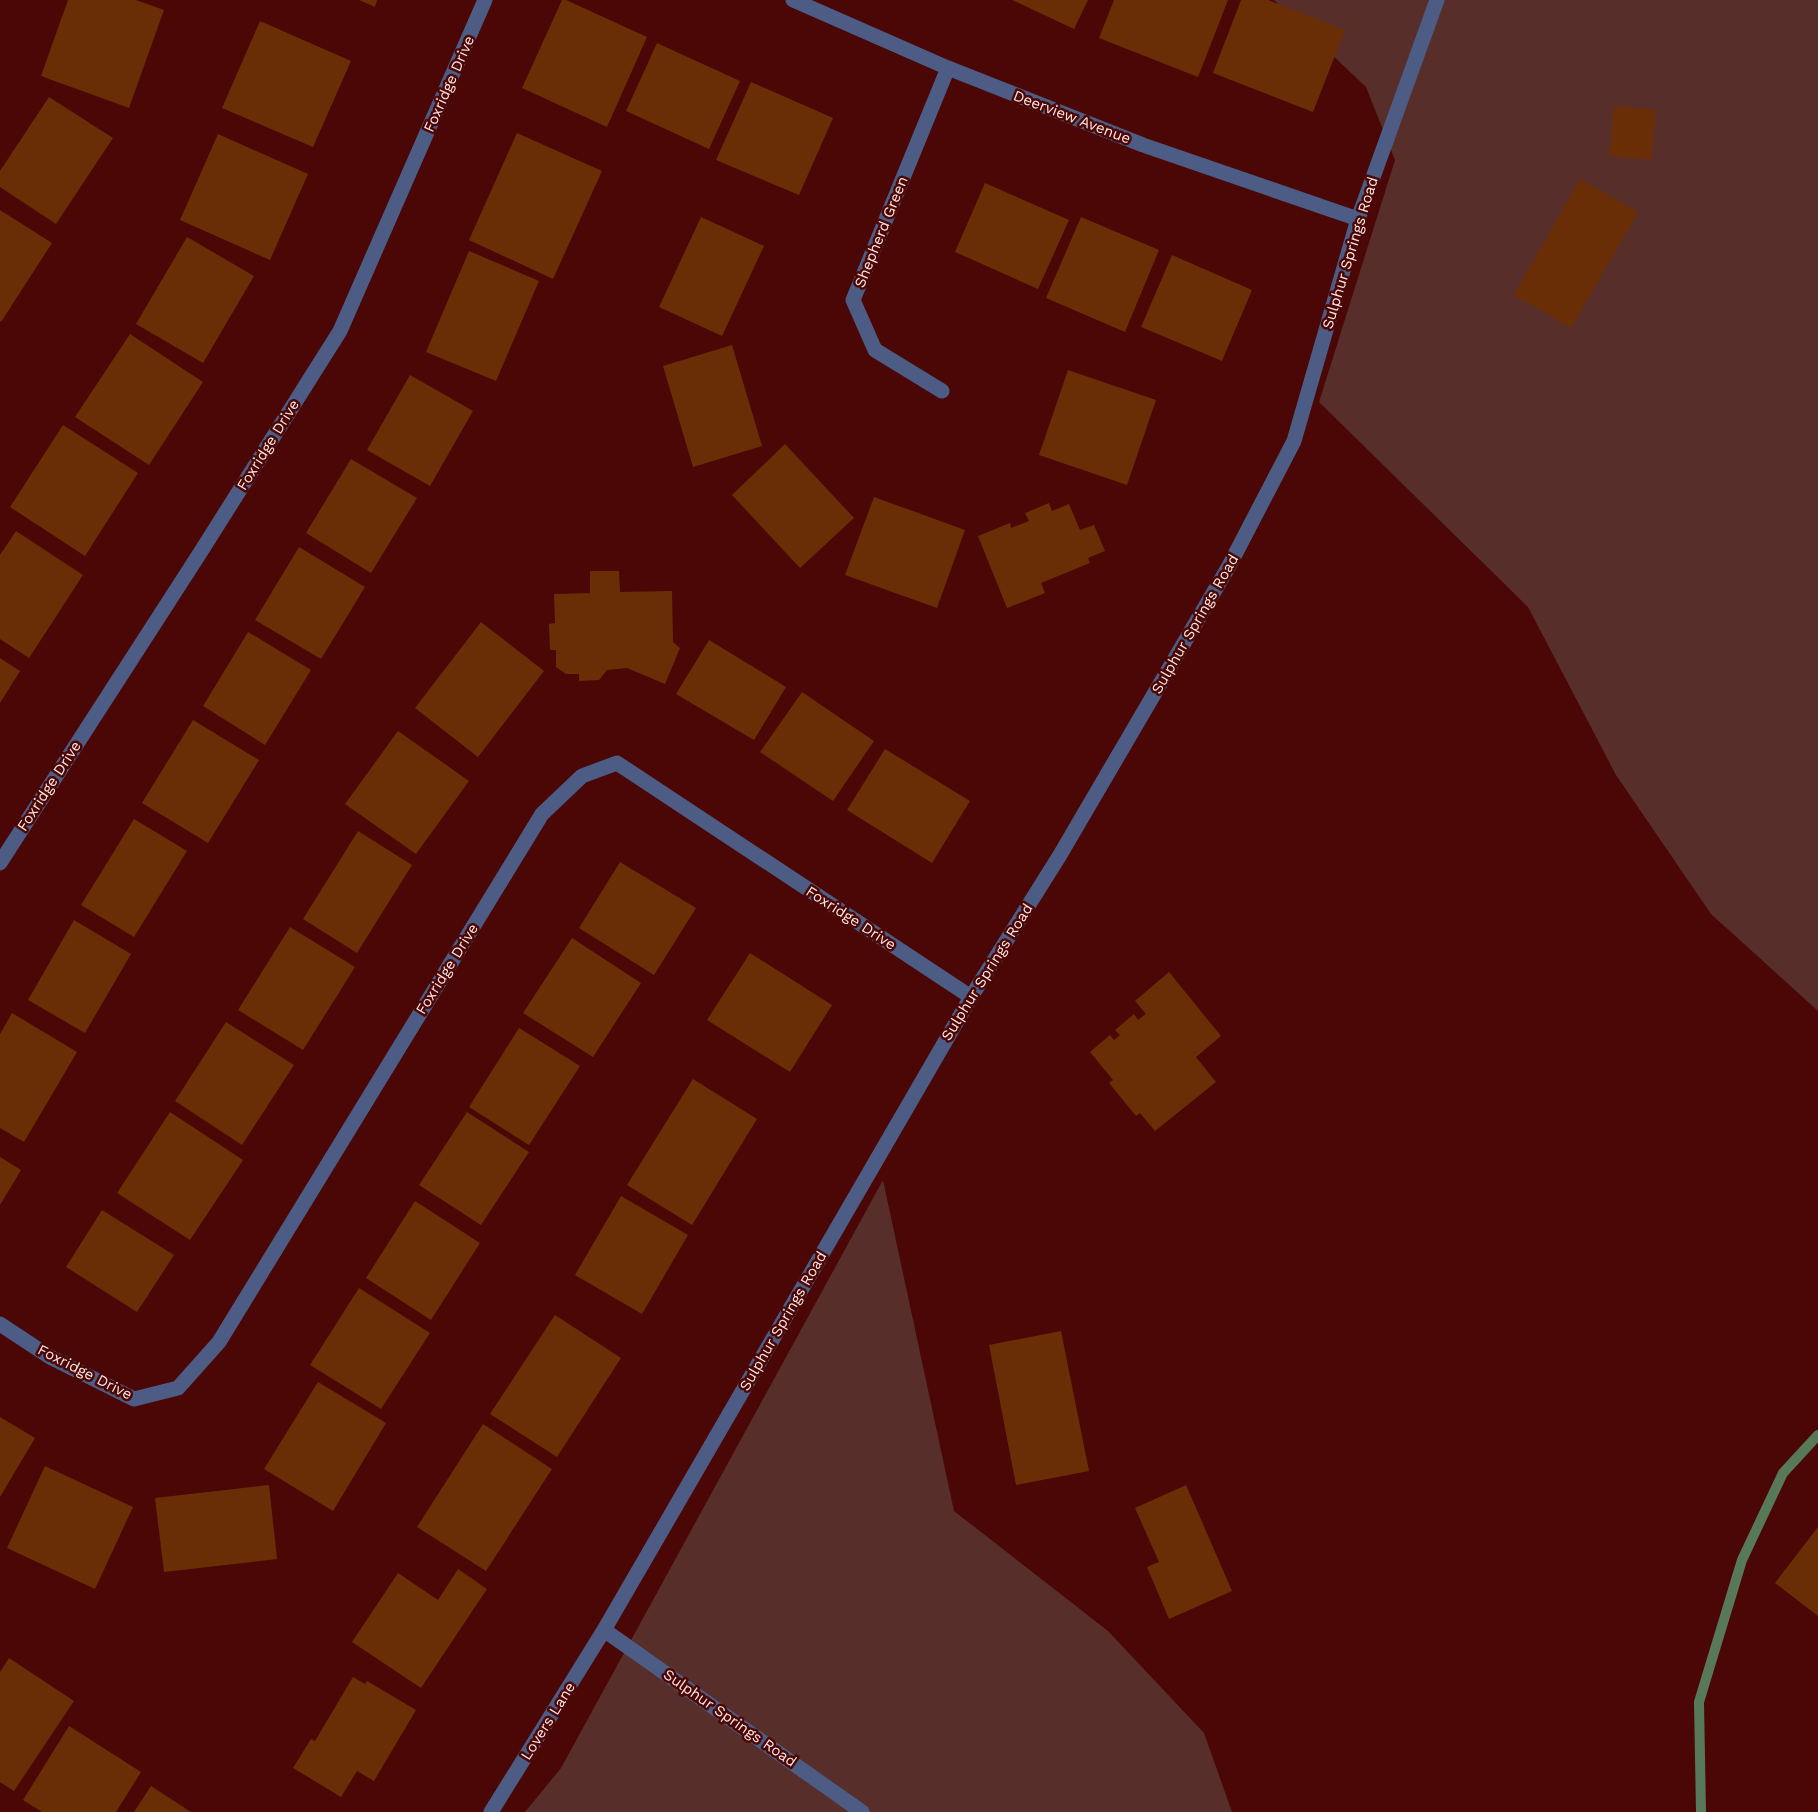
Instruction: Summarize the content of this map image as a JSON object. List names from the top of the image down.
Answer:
{
  "streets": {
    "street": [
      "Foxridge Drive",
      "Deerview Avenue",
      "Shepherd Green",
      "Sulphur Springs Road",
      "Lovers Lane"
    ]
  },
  "crossings": [
    ["Foxridge Drive", "Sulphur Springs Road"],
    ["Deerview Avenue", "Shepherd Green"],
    ["Deerview Avenue", "Sulphur Springs Road"],
    ["Sulphur Springs Road", "Lovers Lane"]
  ]
}
